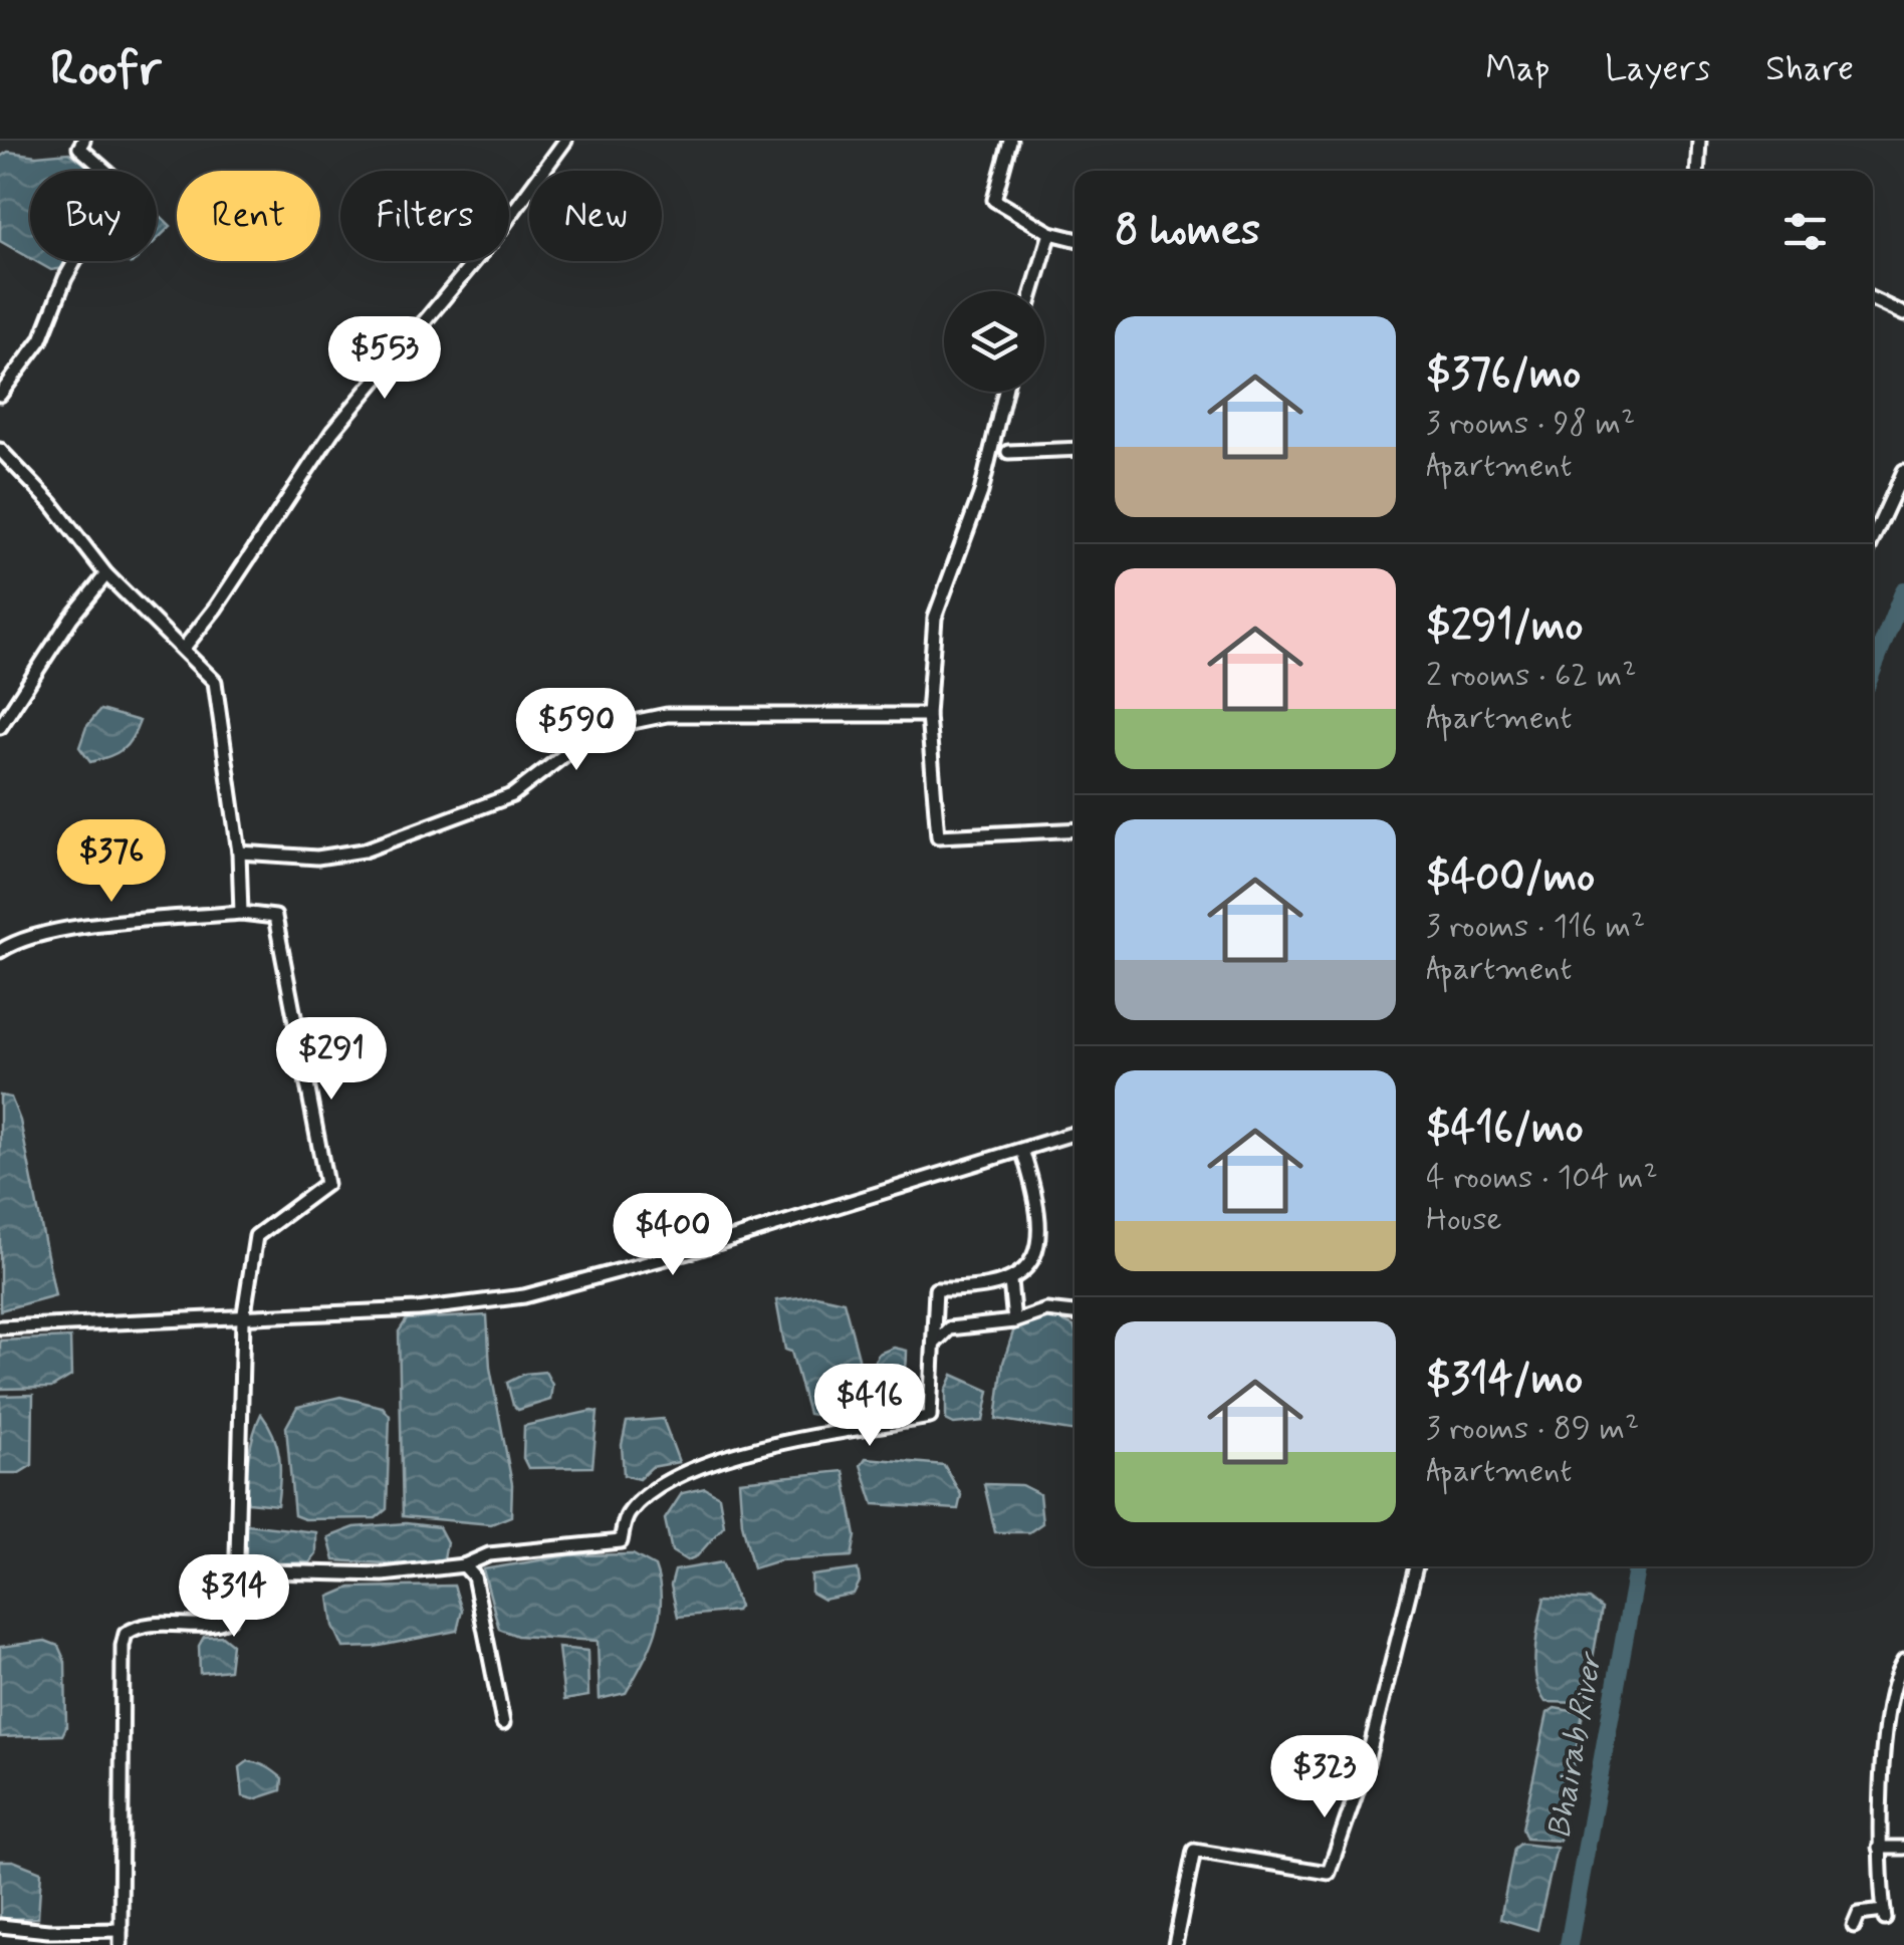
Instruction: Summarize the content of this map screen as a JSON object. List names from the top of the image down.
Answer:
{
  "water": ["Bhairab River"],
  "page": {
    "header": "Roofr",
    "nav": ["Map", "Layers", "Share"],
    "chip": [
      "Buy",
      "Rent",
      "Filters",
      "New"
    ],
    "heading": "8 homes",
    "list": [
      {
        "name": "$376/mo",
        "note": "3 rooms · 98 m² · Apartment"
      },
      {
        "name": "$291/mo",
        "note": "2 rooms · 62 m² · Apartment"
      },
      {
        "name": "$400/mo",
        "note": "3 rooms · 116 m² · Apartment"
      },
      {
        "name": "$416/mo",
        "note": "4 rooms · 104 m² · House"
      },
      {
        "name": "$314/mo",
        "note": "3 rooms · 89 m² · Apartment"
      }
    ],
    "price": [
      "$553",
      "$590",
      "$376",
      "$291",
      "$400",
      "$416",
      "$314",
      "$323"
    ]
  }
}
